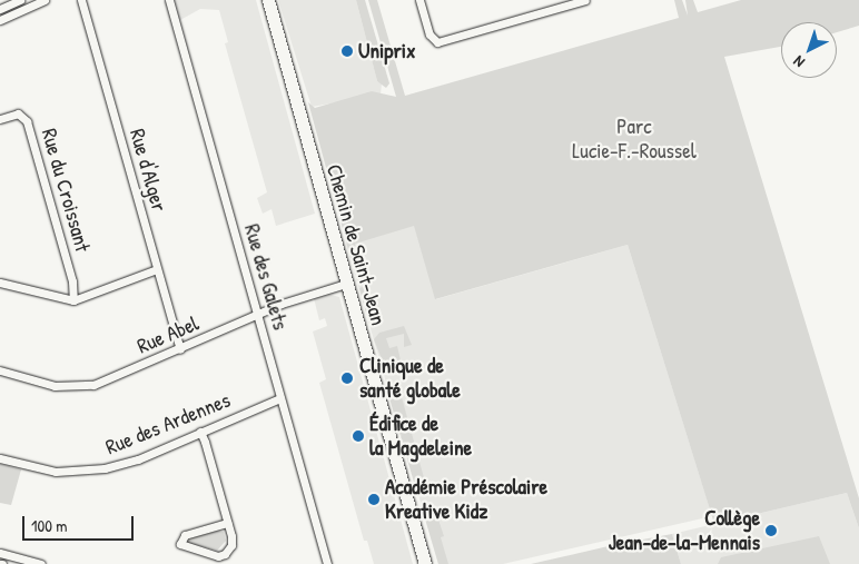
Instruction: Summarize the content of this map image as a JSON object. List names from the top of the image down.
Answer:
{
  "streets": {
    "main road": ["Chemin de Saint-Jean"],
    "street": [
      "Rue d'Alger",
      "Rue du Croissant",
      "Rue des Galets",
      "Rue Abel",
      "Rue des Ardennes"
    ]
  },
  "crossings": [
    ["Rue d'Alger", "Rue Abel"],
    ["Chemin de Saint-Jean", "Rue Abel"],
    ["Rue des Galets", "Rue Abel"],
    ["Rue des Galets", "Rue des Ardennes"]
  ],
  "parks": ["Parc Lucie-F.-Roussel"],
  "places": [
    "Uniprix",
    "Clinique de santé globale",
    "Édifice de la Magdeleine",
    "Académie Préscolaire Kreative Kidz",
    "Collège Jean-de-la-Mennais"
  ],
  "scale_bar": "100 m",
  "north": "bottom left"
}
